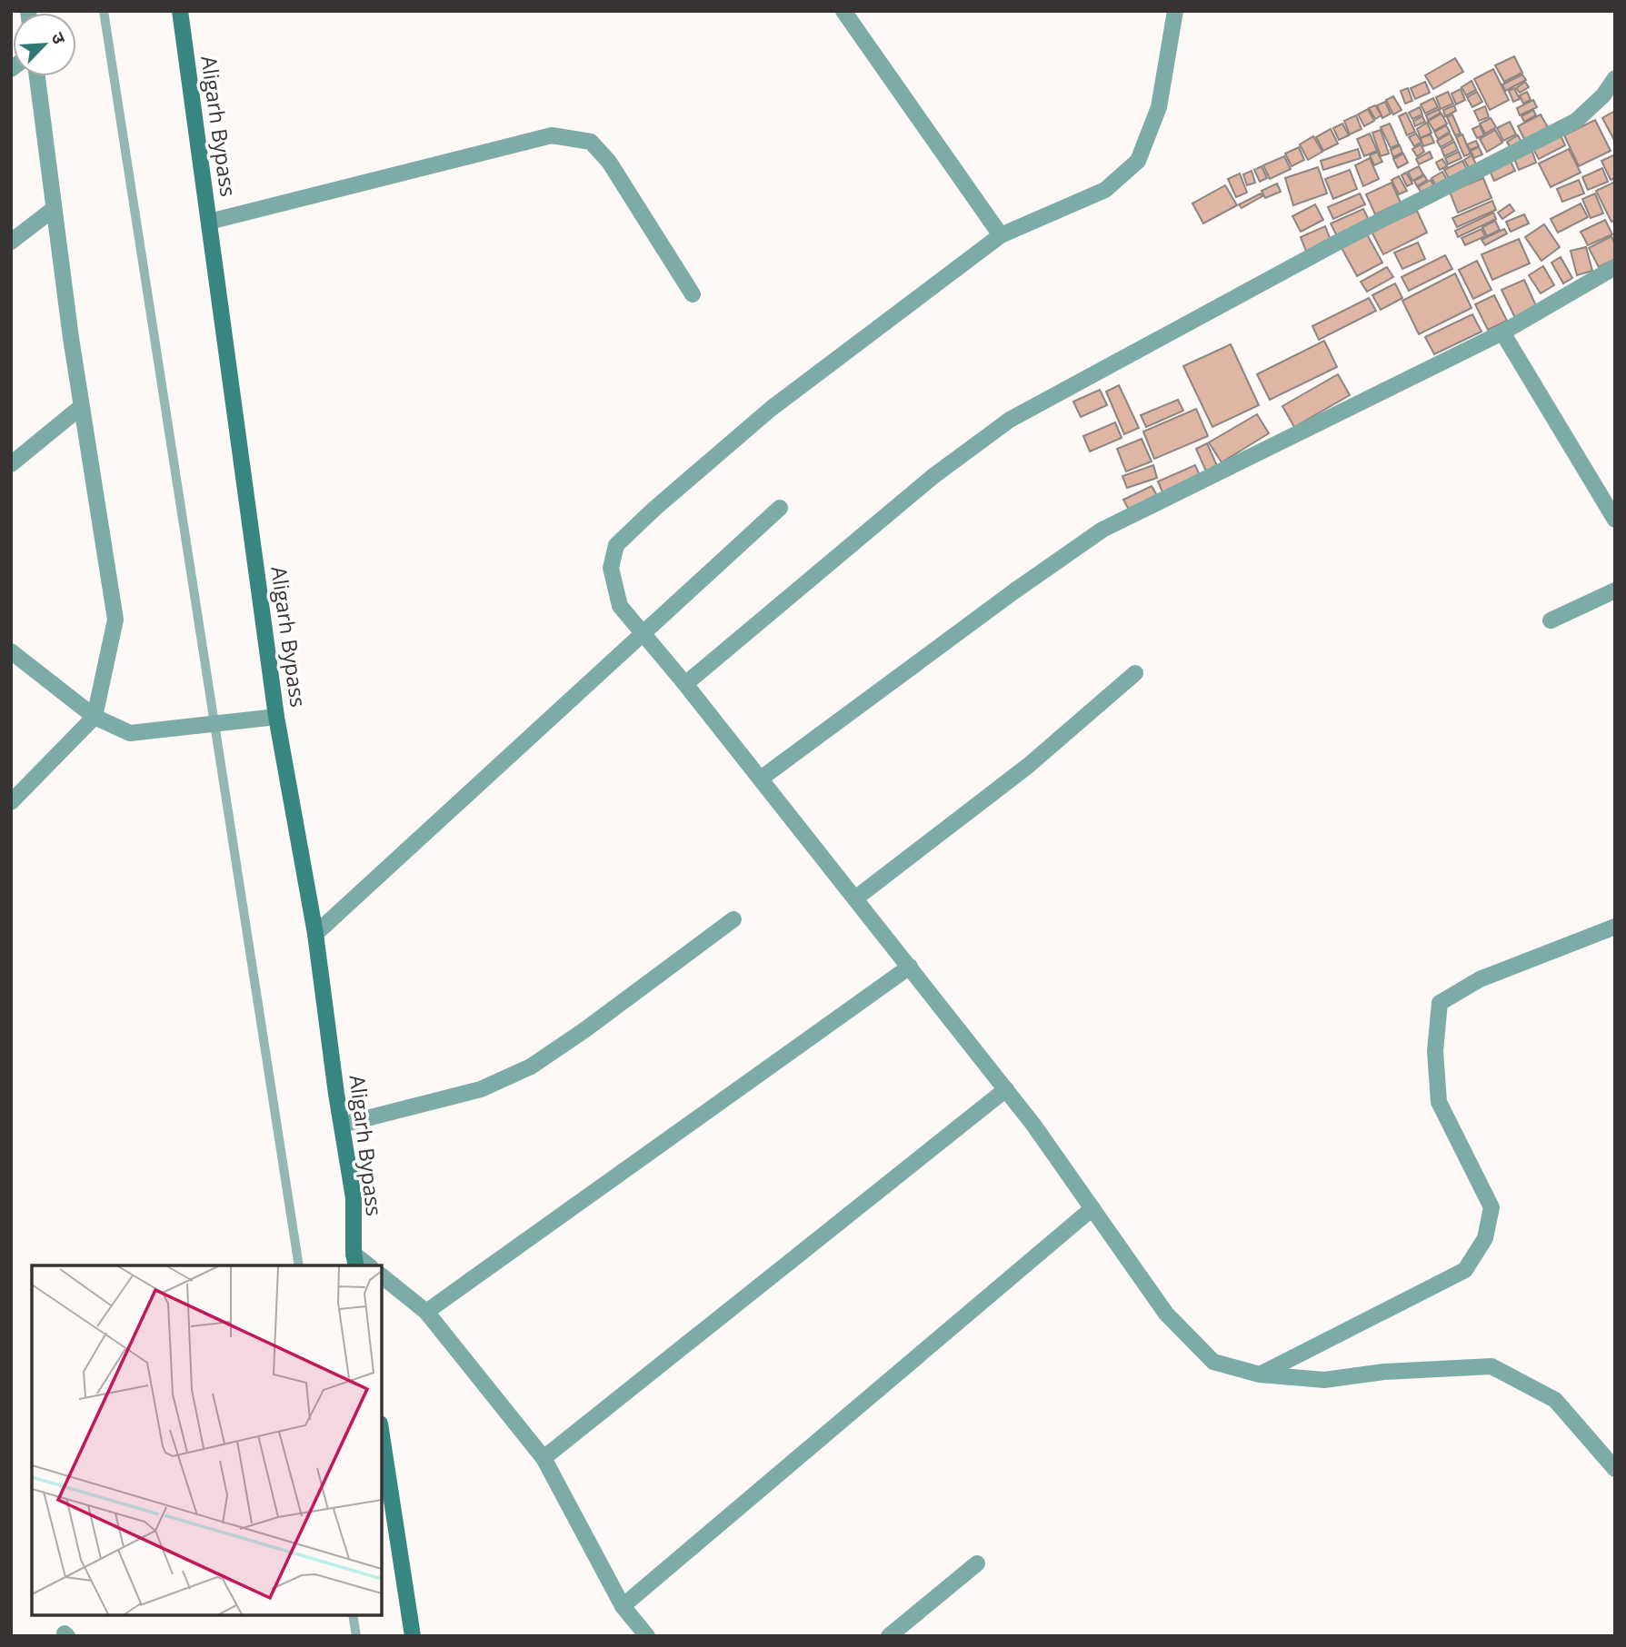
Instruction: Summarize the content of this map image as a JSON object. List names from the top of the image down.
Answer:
{
  "streets": {
    "main road": ["Aligarh Bypass"]
  },
  "north": "top right"
}
